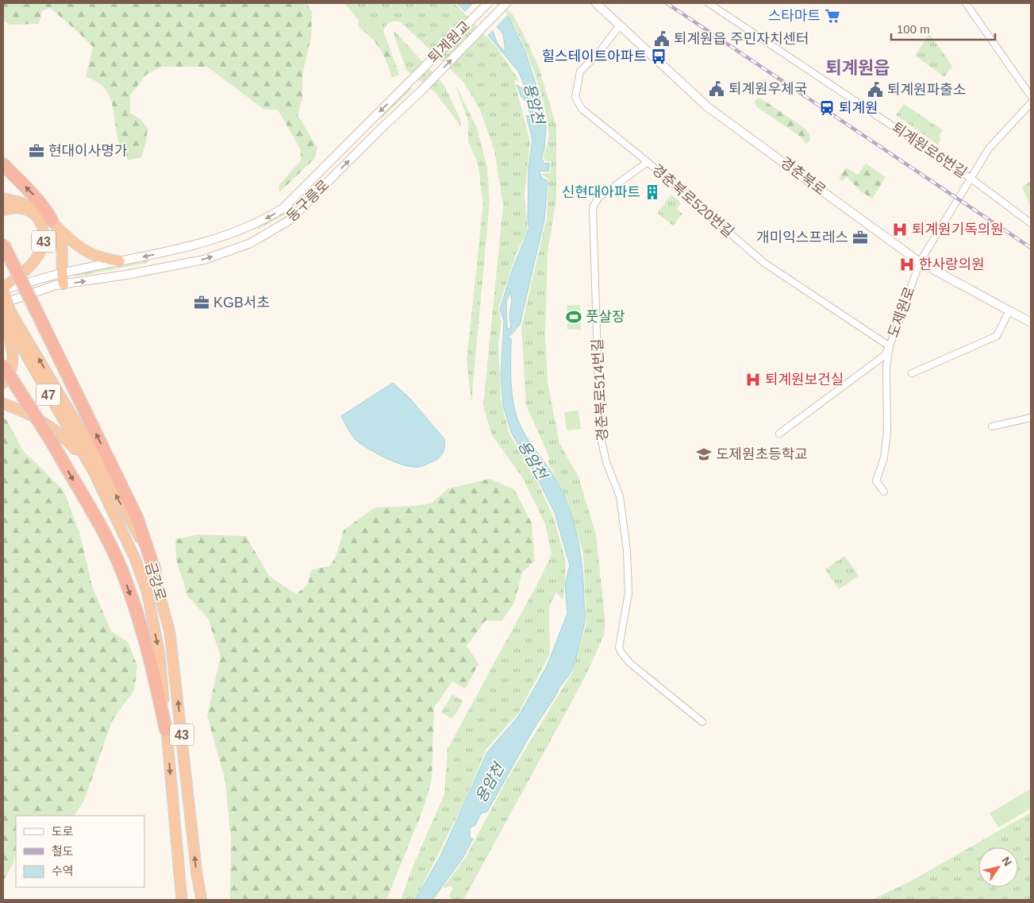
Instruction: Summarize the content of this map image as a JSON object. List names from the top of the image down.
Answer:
{
  "streets": {
    "highway": ["43", "47", "금강로"],
    "street": [
      "퇴계원교",
      "퇴계원로6번길",
      "경춘북로",
      "동구릉로",
      "경춘북로520번길",
      "도제원로",
      "경춘북로514번길"
    ]
  },
  "crossings": [
    ["퇴계원교", "동구릉로"],
    ["퇴계원로6번길", "도제원로"],
    ["경춘북로", "경춘북로520번길"],
    ["경춘북로", "도제원로"],
    ["동구릉로", "43"],
    ["경춘북로520번길", "도제원로"],
    ["경춘북로520번길", "경춘북로514번길"],
    ["43", "금강로"]
  ],
  "districts": ["퇴계원읍"],
  "water": ["용암천"],
  "places": {
    "supermarket": ["스타마트"],
    "public building": ["퇴계원읍 주민자치센터", "퇴계원우체국", "퇴계원파출소"],
    "bus stop": ["힐스테이트아파트"],
    "station": ["퇴계원"],
    "office": ["현대이사명가", "개미익스프레스", "KGB서초"],
    "building": ["신현대아파트"],
    "hospital": ["퇴계원기독의원", "한사랑의원", "퇴계원보건실"],
    "sports": ["풋살장"],
    "school or university": ["도제원초등학교"]
  },
  "legend": ["도로", "철도", "수역"],
  "scale_bar": "100 m",
  "north": "top right"
}
